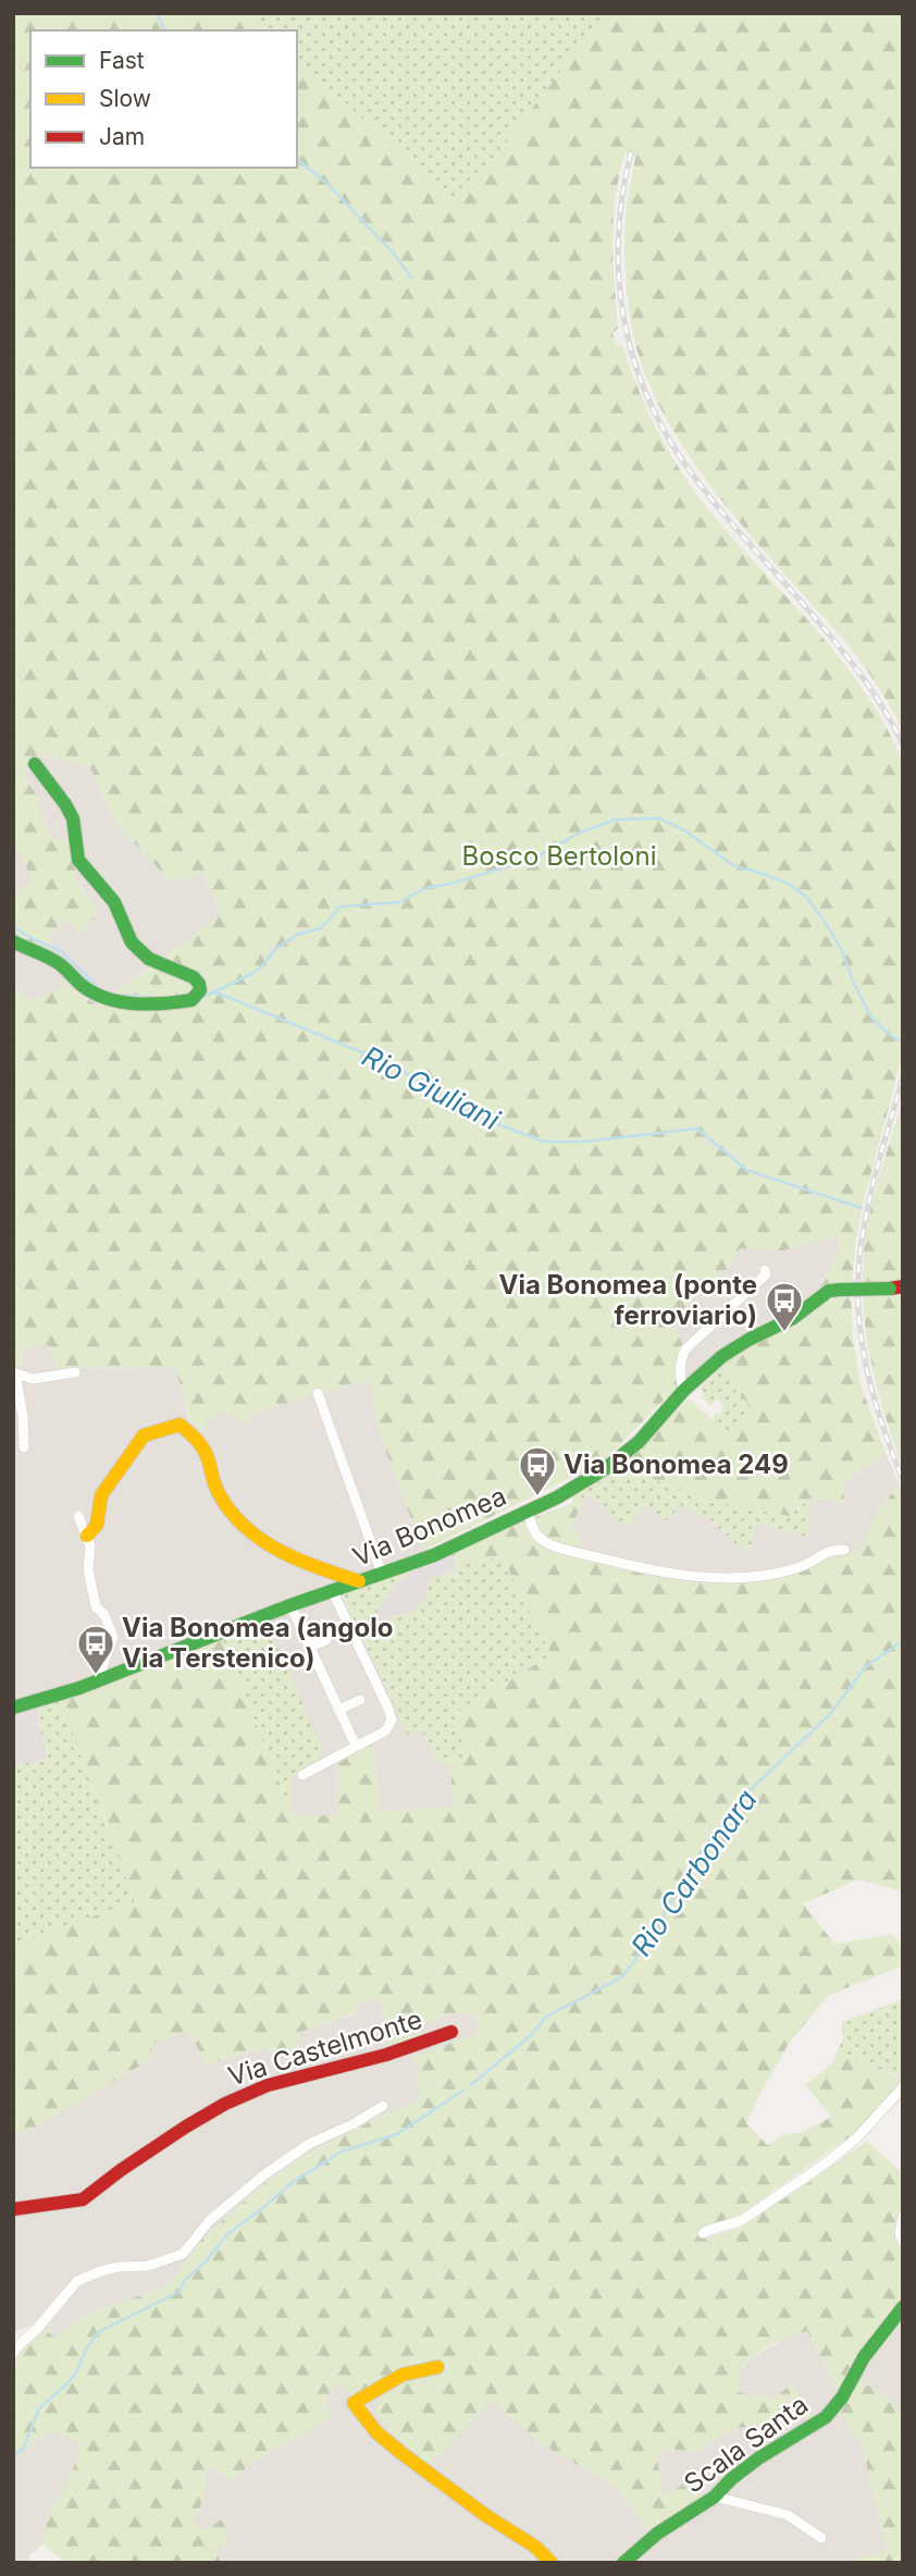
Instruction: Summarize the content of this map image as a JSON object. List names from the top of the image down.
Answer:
{
  "streets": {
    "street": ["Via Bonomea", "Via Castelmonte", "Scala Santa"]
  },
  "water": ["Rio Giuliani", "Rio Carbonara"],
  "parks": ["Bosco Bertoloni"],
  "places": {
    "bus stop": ["Via Bonomea (ponte ferroviario)", "Via Bonomea 249", "Via Bonomea (angolo Via Terstenico)"]
  },
  "legend": ["Fast", "Slow", "Jam"]
}
